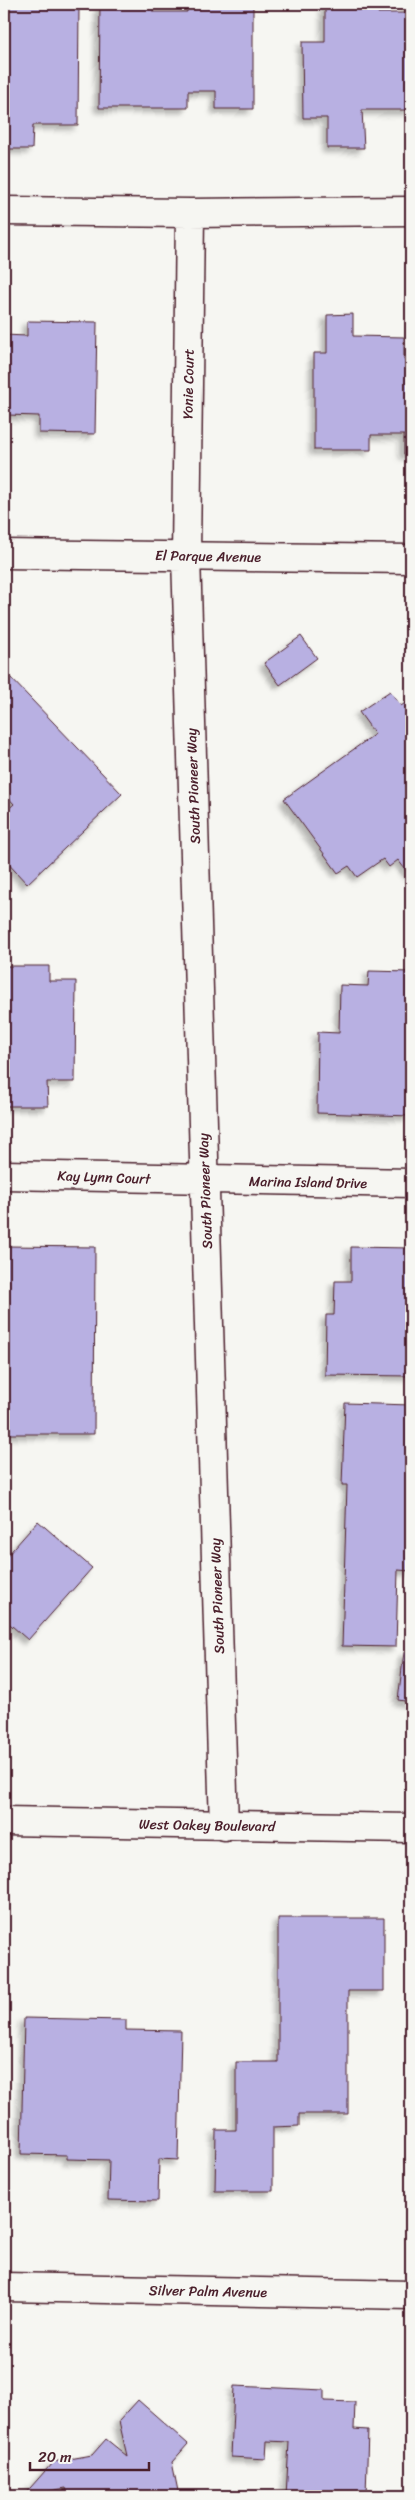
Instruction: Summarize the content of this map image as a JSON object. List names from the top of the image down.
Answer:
{
  "streets": {
    "street": [
      "Yonie Court",
      "El Parque Avenue",
      "South Pioneer Way",
      "Kay Lynn Court",
      "Marina Island Drive",
      "West Oakey Boulevard",
      "Silver Palm Avenue"
    ]
  },
  "crossings": [
    ["Yonie Court", "El Parque Avenue"],
    ["Yonie Court", "South Pioneer Way"],
    ["El Parque Avenue", "South Pioneer Way"],
    ["South Pioneer Way", "Kay Lynn Court"],
    ["South Pioneer Way", "Marina Island Drive"],
    ["South Pioneer Way", "West Oakey Boulevard"],
    ["Kay Lynn Court", "Marina Island Drive"]
  ],
  "scale_bar": "20 m"
}
